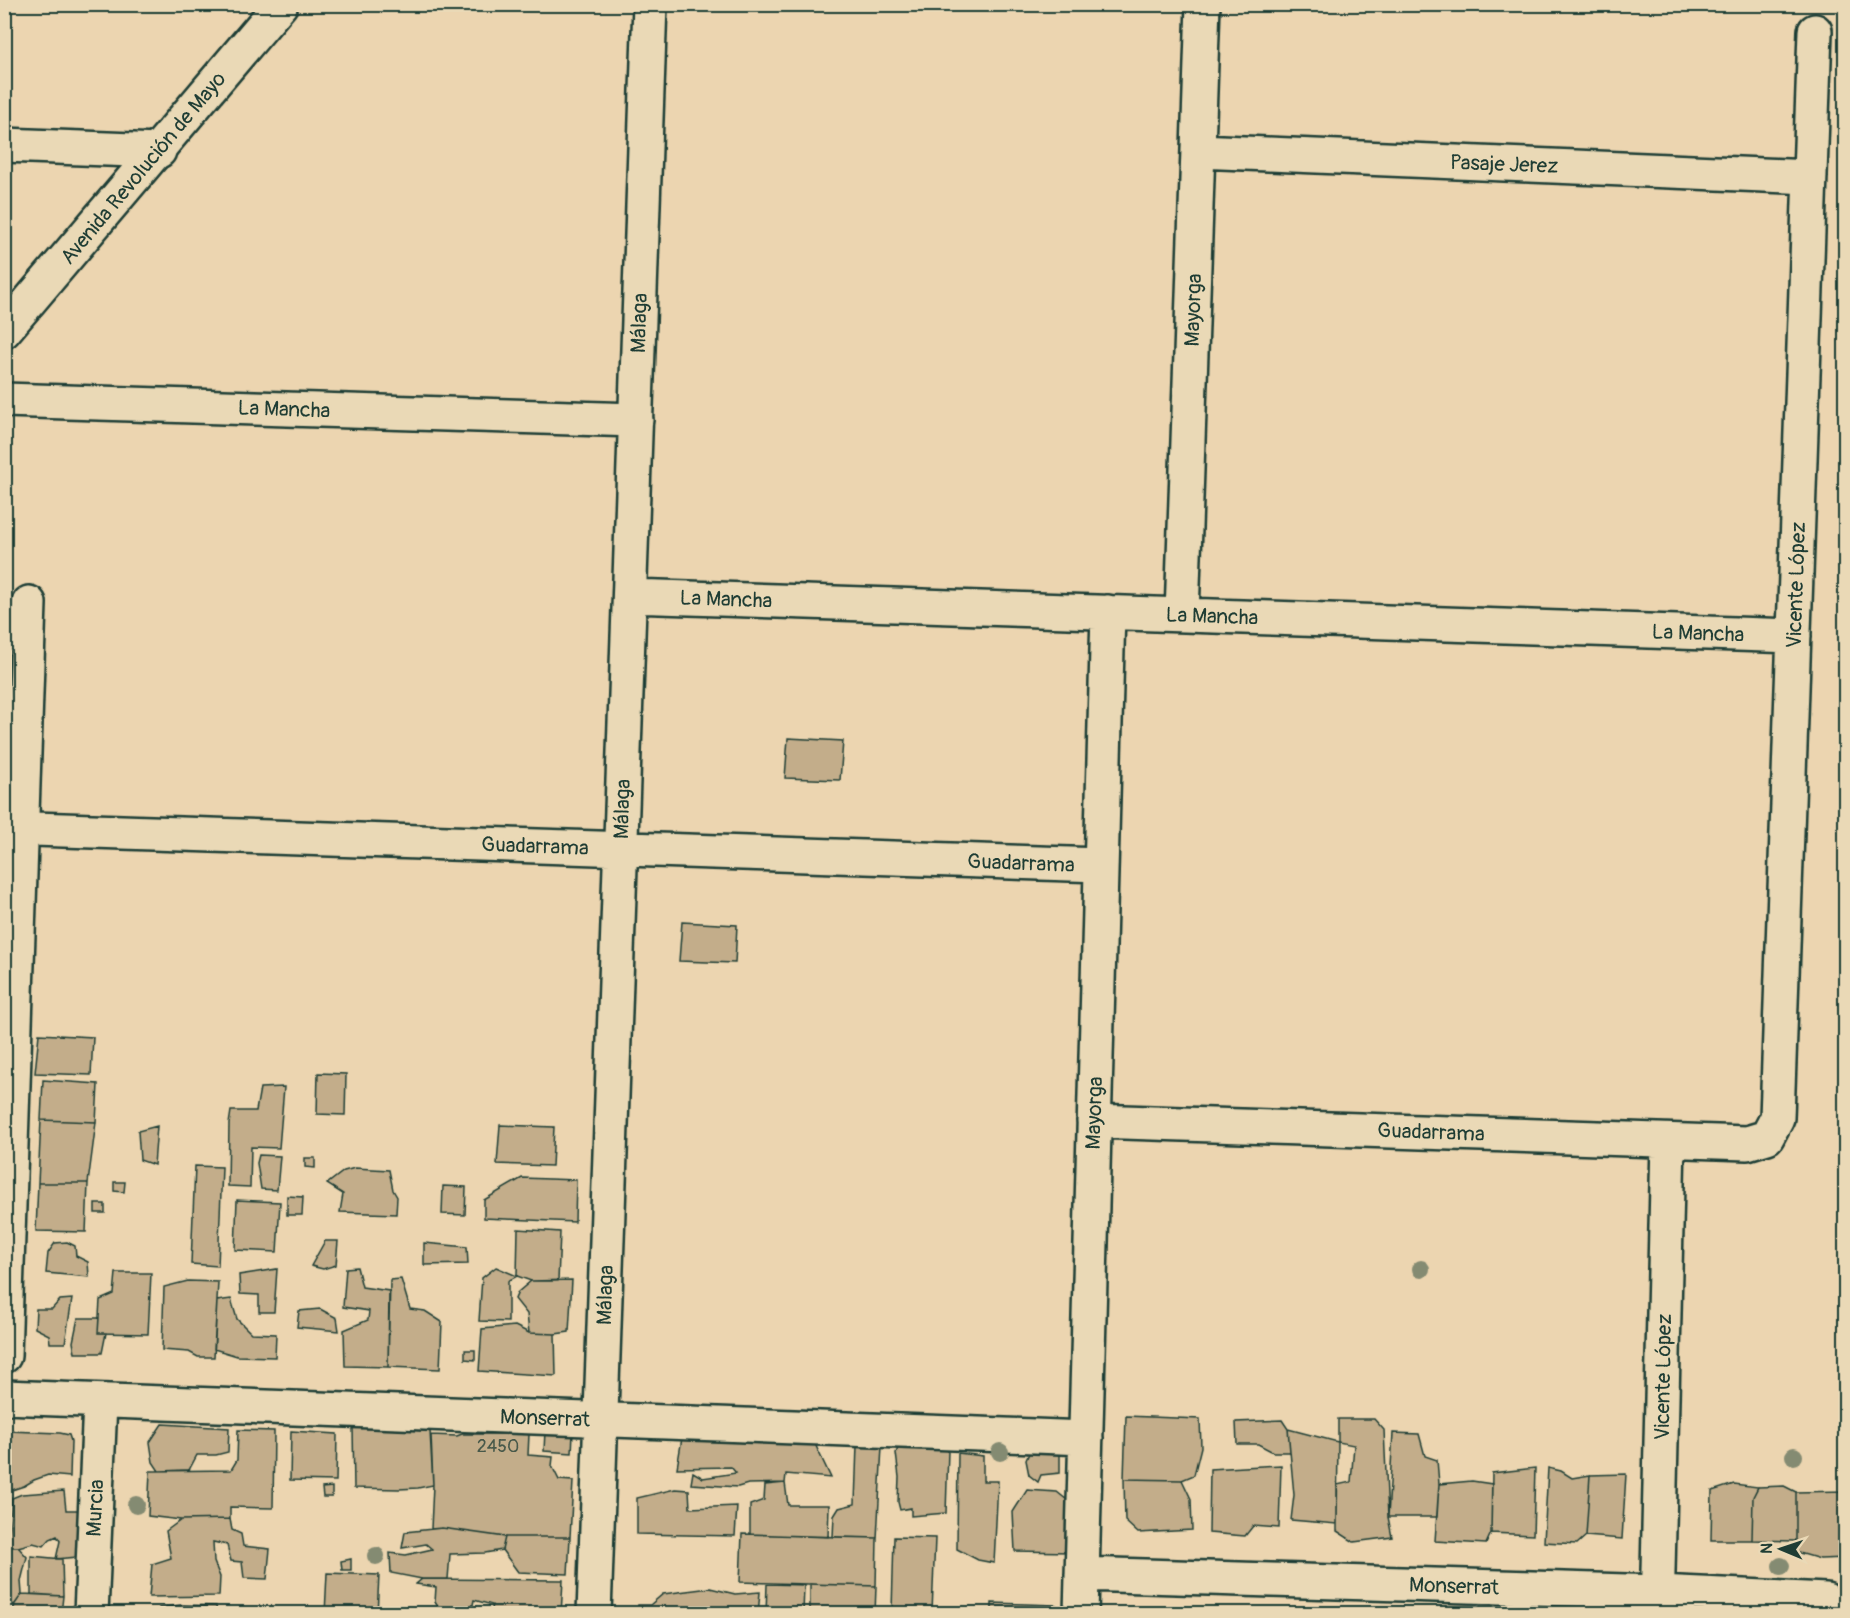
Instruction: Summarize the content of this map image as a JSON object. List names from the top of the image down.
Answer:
{
  "streets": {
    "street": [
      "Pasaje Jerez",
      "Avenida Revolución de Mayo",
      "Mayorga",
      "Málaga",
      "La Mancha",
      "Vicente López",
      "Guadarrama",
      "Monserrat",
      "Murcia"
    ]
  },
  "crossings": [
    ["Pasaje Jerez", "Mayorga"],
    ["Pasaje Jerez", "Vicente López"],
    ["Mayorga", "La Mancha"],
    ["Mayorga", "Guadarrama"],
    ["Mayorga", "Monserrat"],
    ["Málaga", "La Mancha"],
    ["Málaga", "Guadarrama"],
    ["Málaga", "Monserrat"],
    ["La Mancha", "Vicente López"],
    ["Vicente López", "Guadarrama"],
    ["Vicente López", "Monserrat"],
    ["Monserrat", "Murcia"]
  ],
  "house_numbers": ["2450"],
  "north": "left"
}
